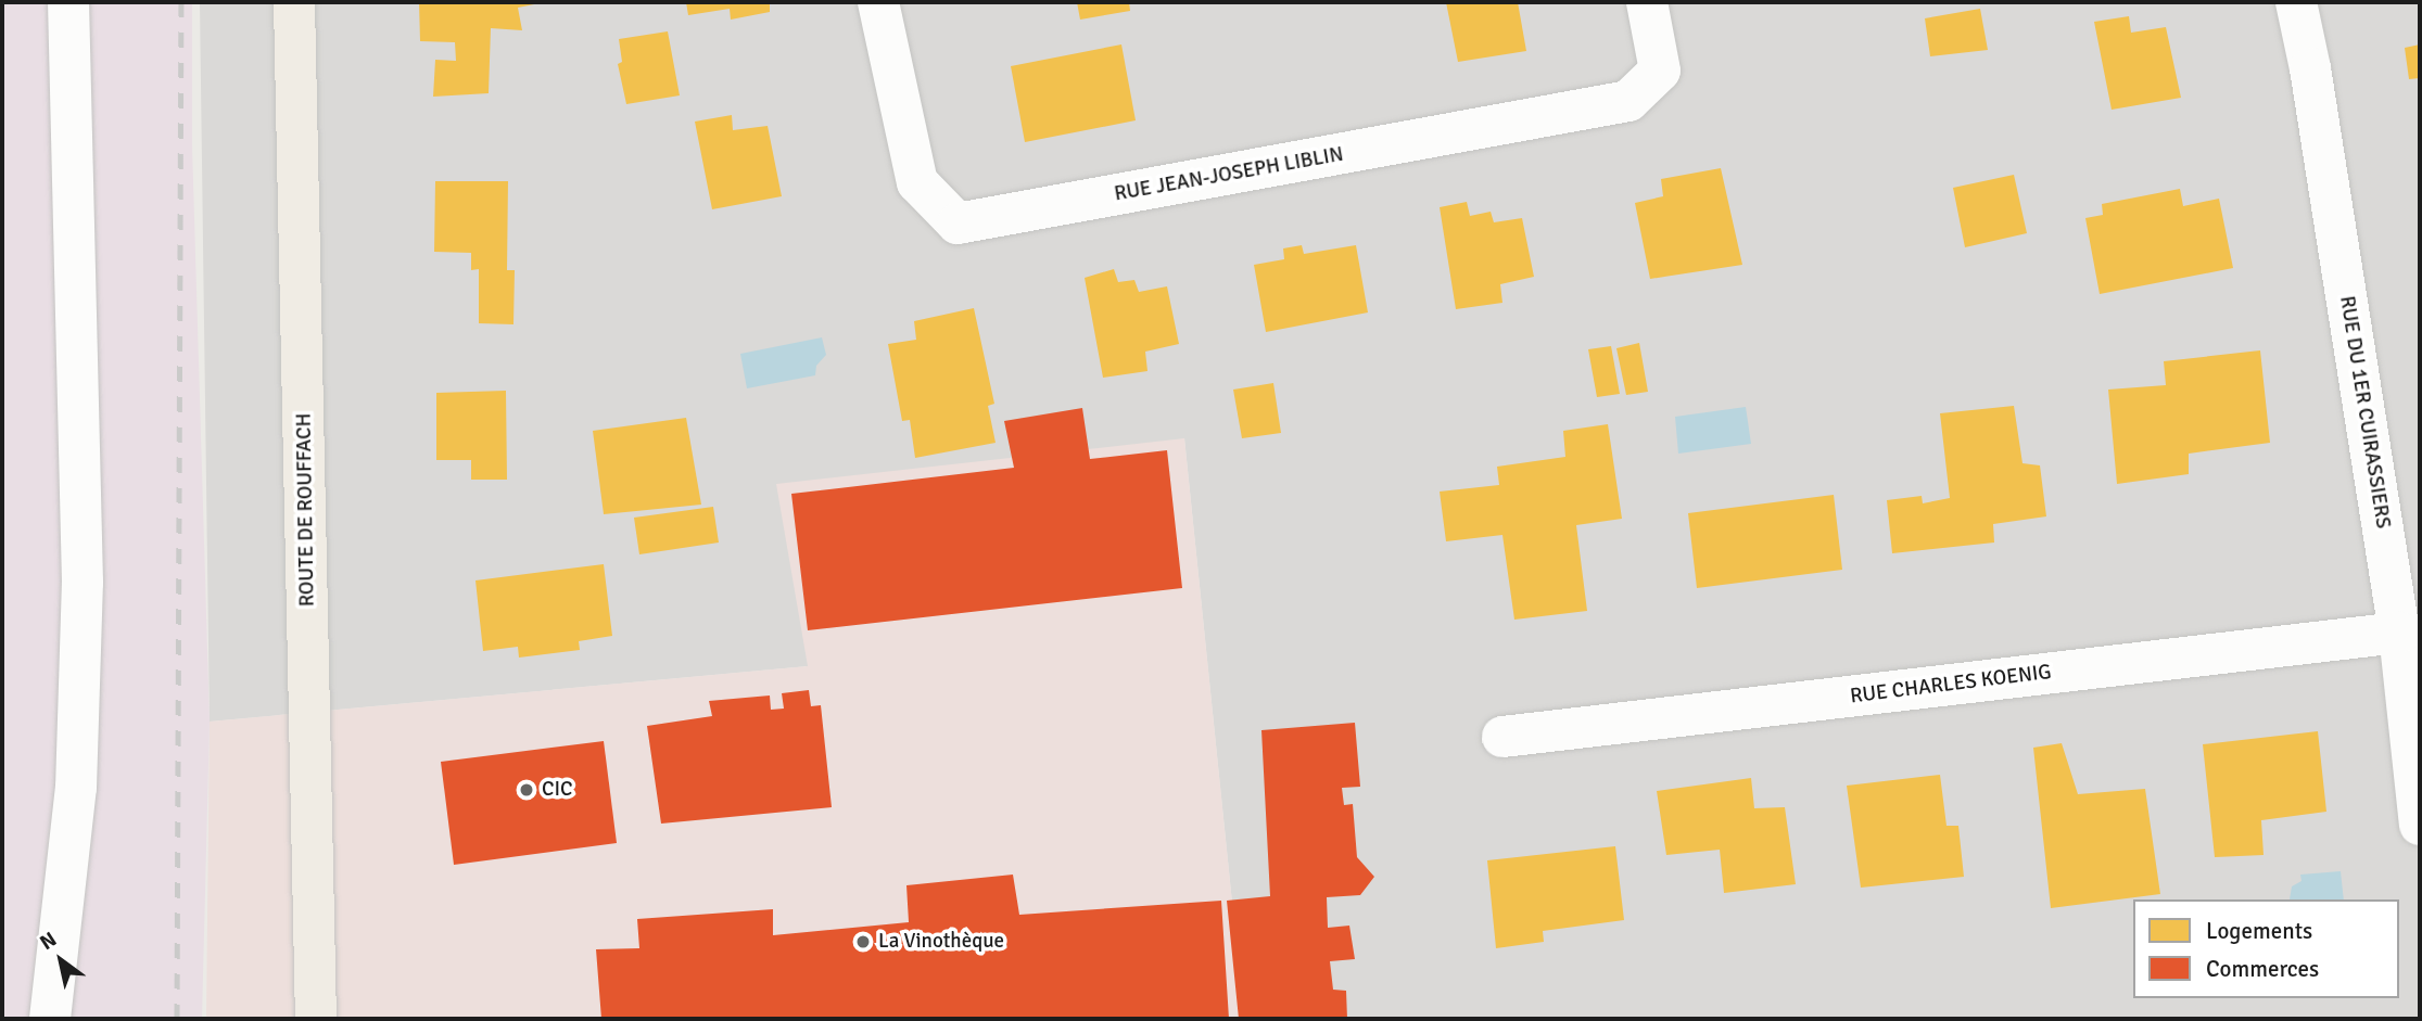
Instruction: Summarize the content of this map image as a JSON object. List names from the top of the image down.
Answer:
{
  "streets": {
    "main road": ["ROUTE DE ROUFFACH"],
    "street": ["RUE JEAN-JOSEPH LIBLIN", "RUE DU 1ER CUIRASSIERS", "RUE CHARLES KOENIG"]
  },
  "crossings": [
    ["RUE DU 1ER CUIRASSIERS", "RUE CHARLES KOENIG"]
  ],
  "places": ["CIC", "La Vinothèque"],
  "legend": ["Logements", "Commerces"],
  "north": "top left"
}
